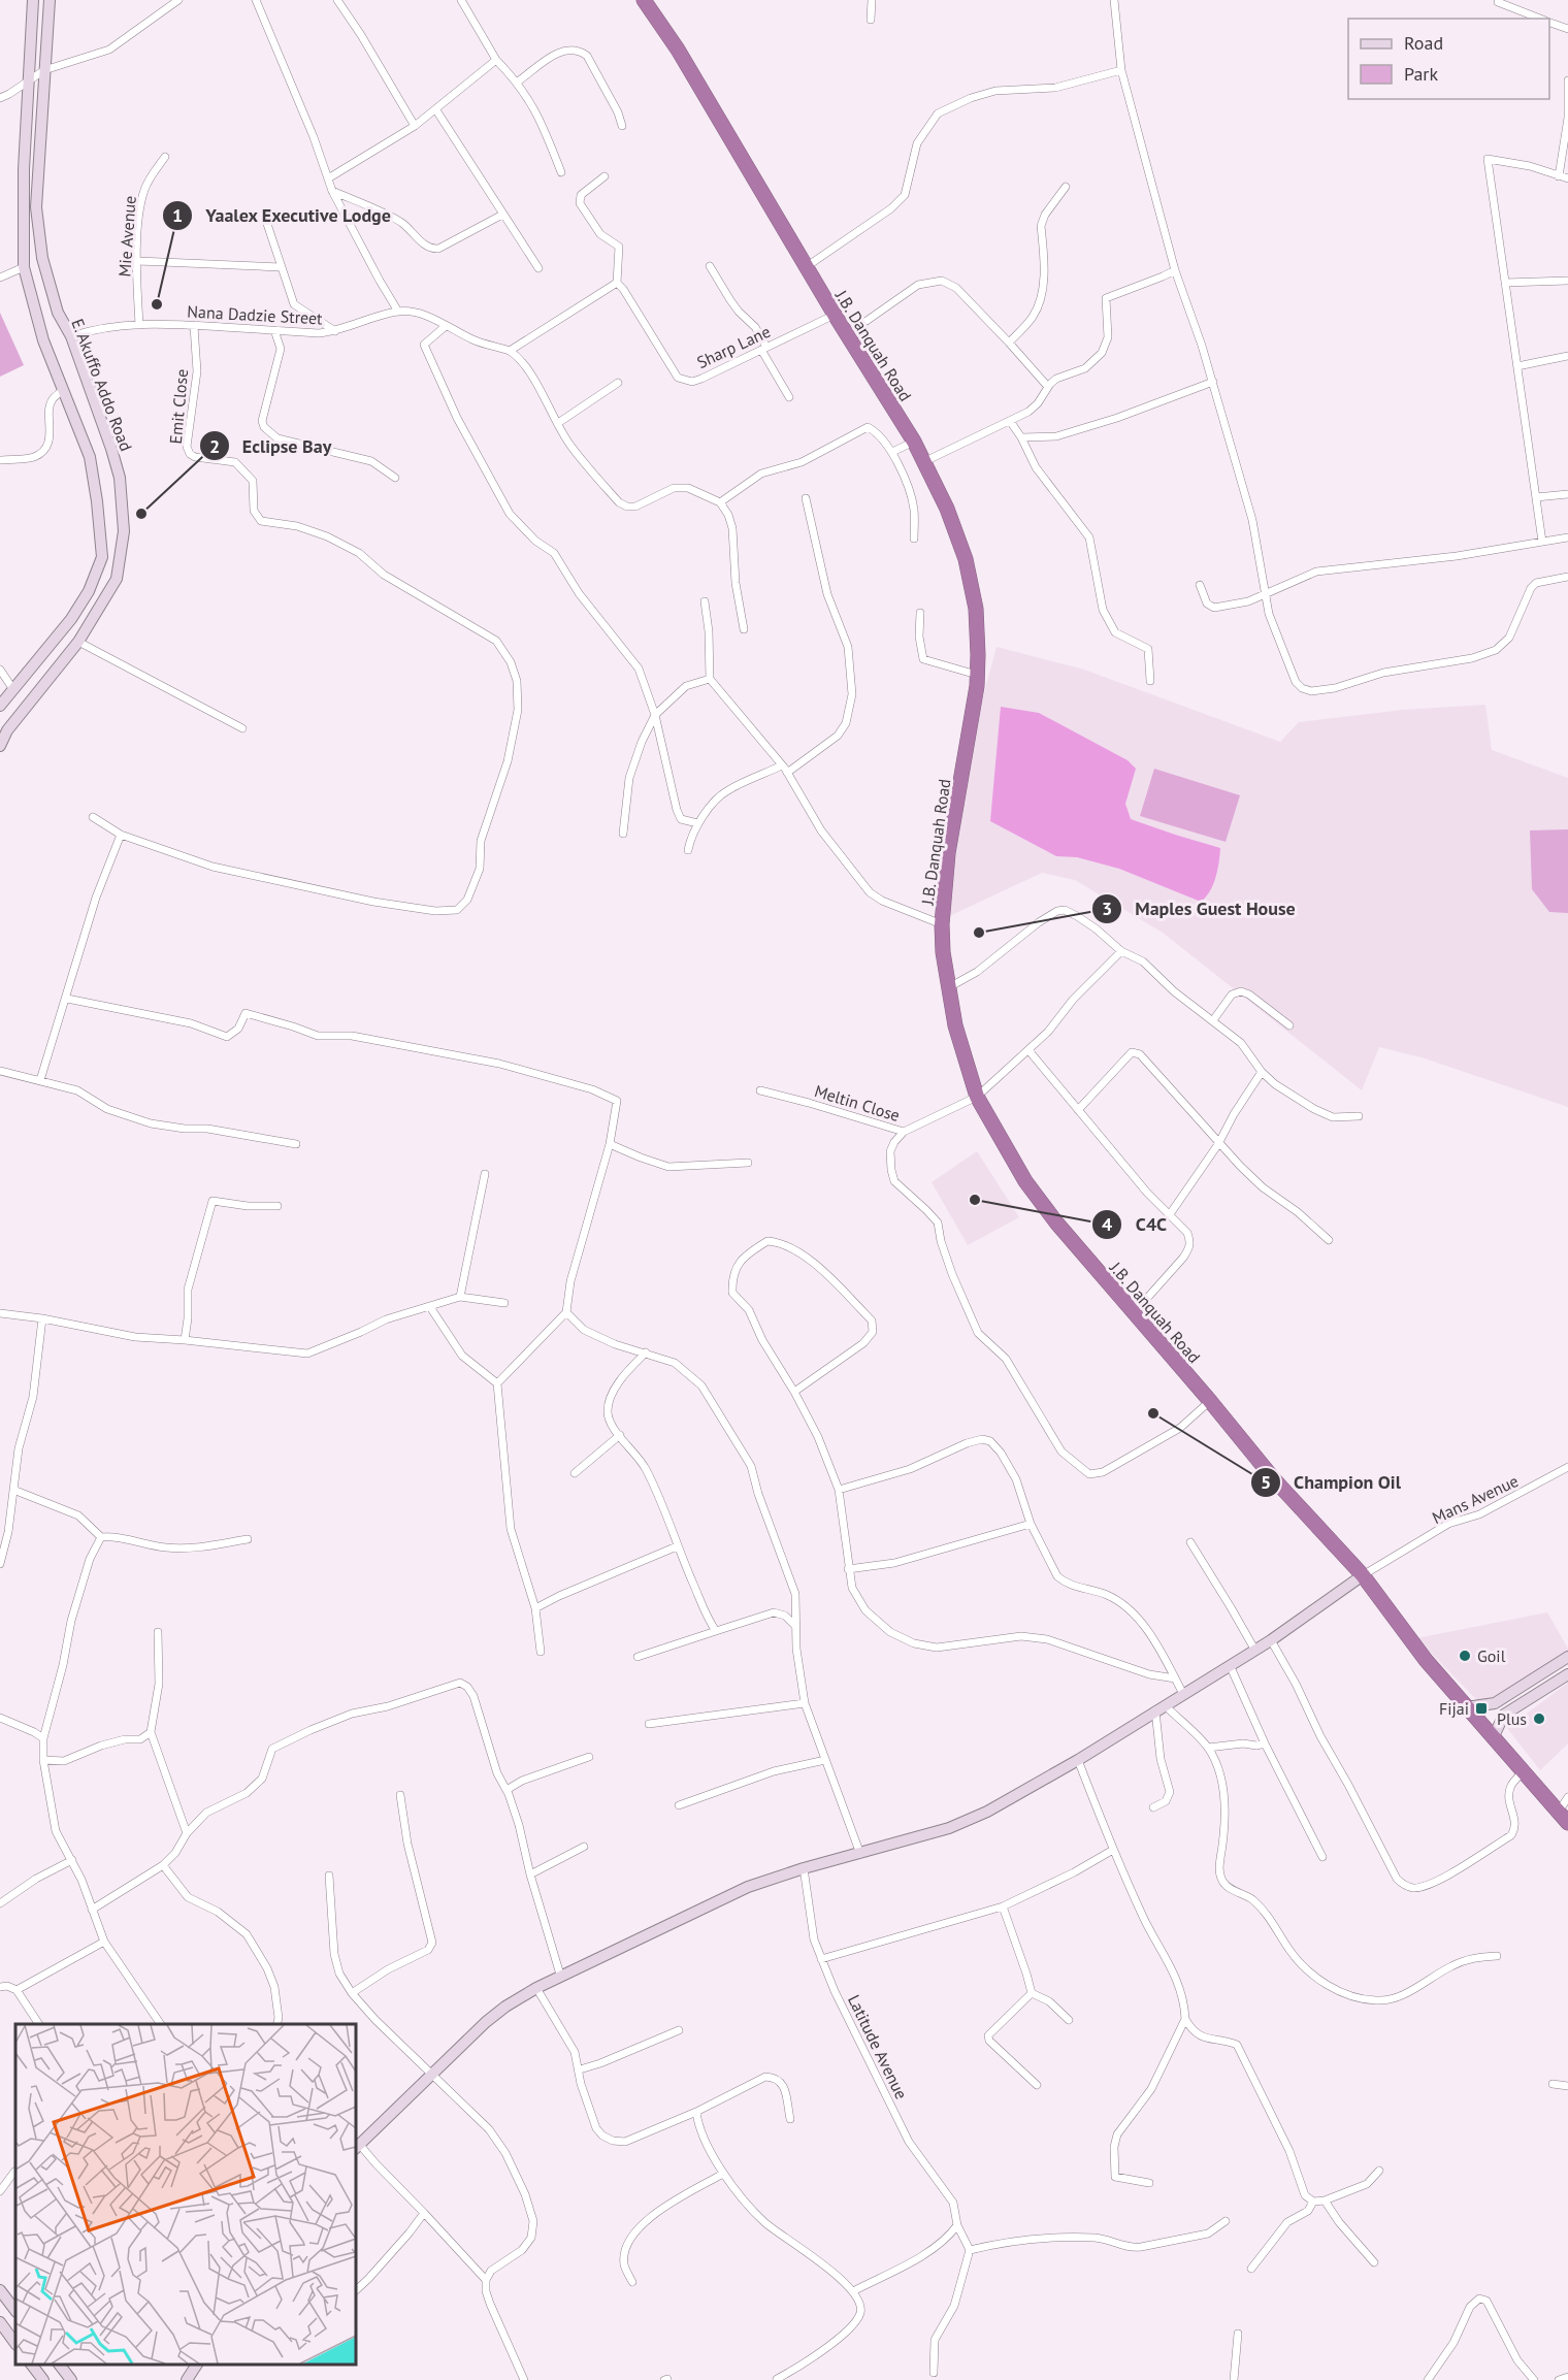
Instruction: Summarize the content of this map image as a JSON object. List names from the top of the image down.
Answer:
{
  "streets": {
    "highway": ["J.B. Danquah Road"],
    "main road": ["E. Akuffo Addo Road"],
    "street": [
      "Mie Avenue",
      "Nana Dadzie Street",
      "Sharp Lane",
      "Emit Close",
      "Meltin Close",
      "Mans Avenue",
      "Latitude Avenue"
    ]
  },
  "crossings": [
    ["Mie Avenue", "Nana Dadzie Street"],
    ["Nana Dadzie Street", "E. Akuffo Addo Road"],
    ["Nana Dadzie Street", "Emit Close"],
    ["J.B. Danquah Road", "Sharp Lane"],
    ["J.B. Danquah Road", "Meltin Close"],
    ["J.B. Danquah Road", "Mans Avenue"]
  ],
  "places": {
    "other": [
      "Yaalex Executive Lodge",
      "Eclipse Bay",
      "Maples Guest House",
      "C4C",
      "Champion Oil",
      "Goil",
      "Plus"
    ],
    "transit": ["Fijai"]
  },
  "legend": ["Road", "Park"]
}
